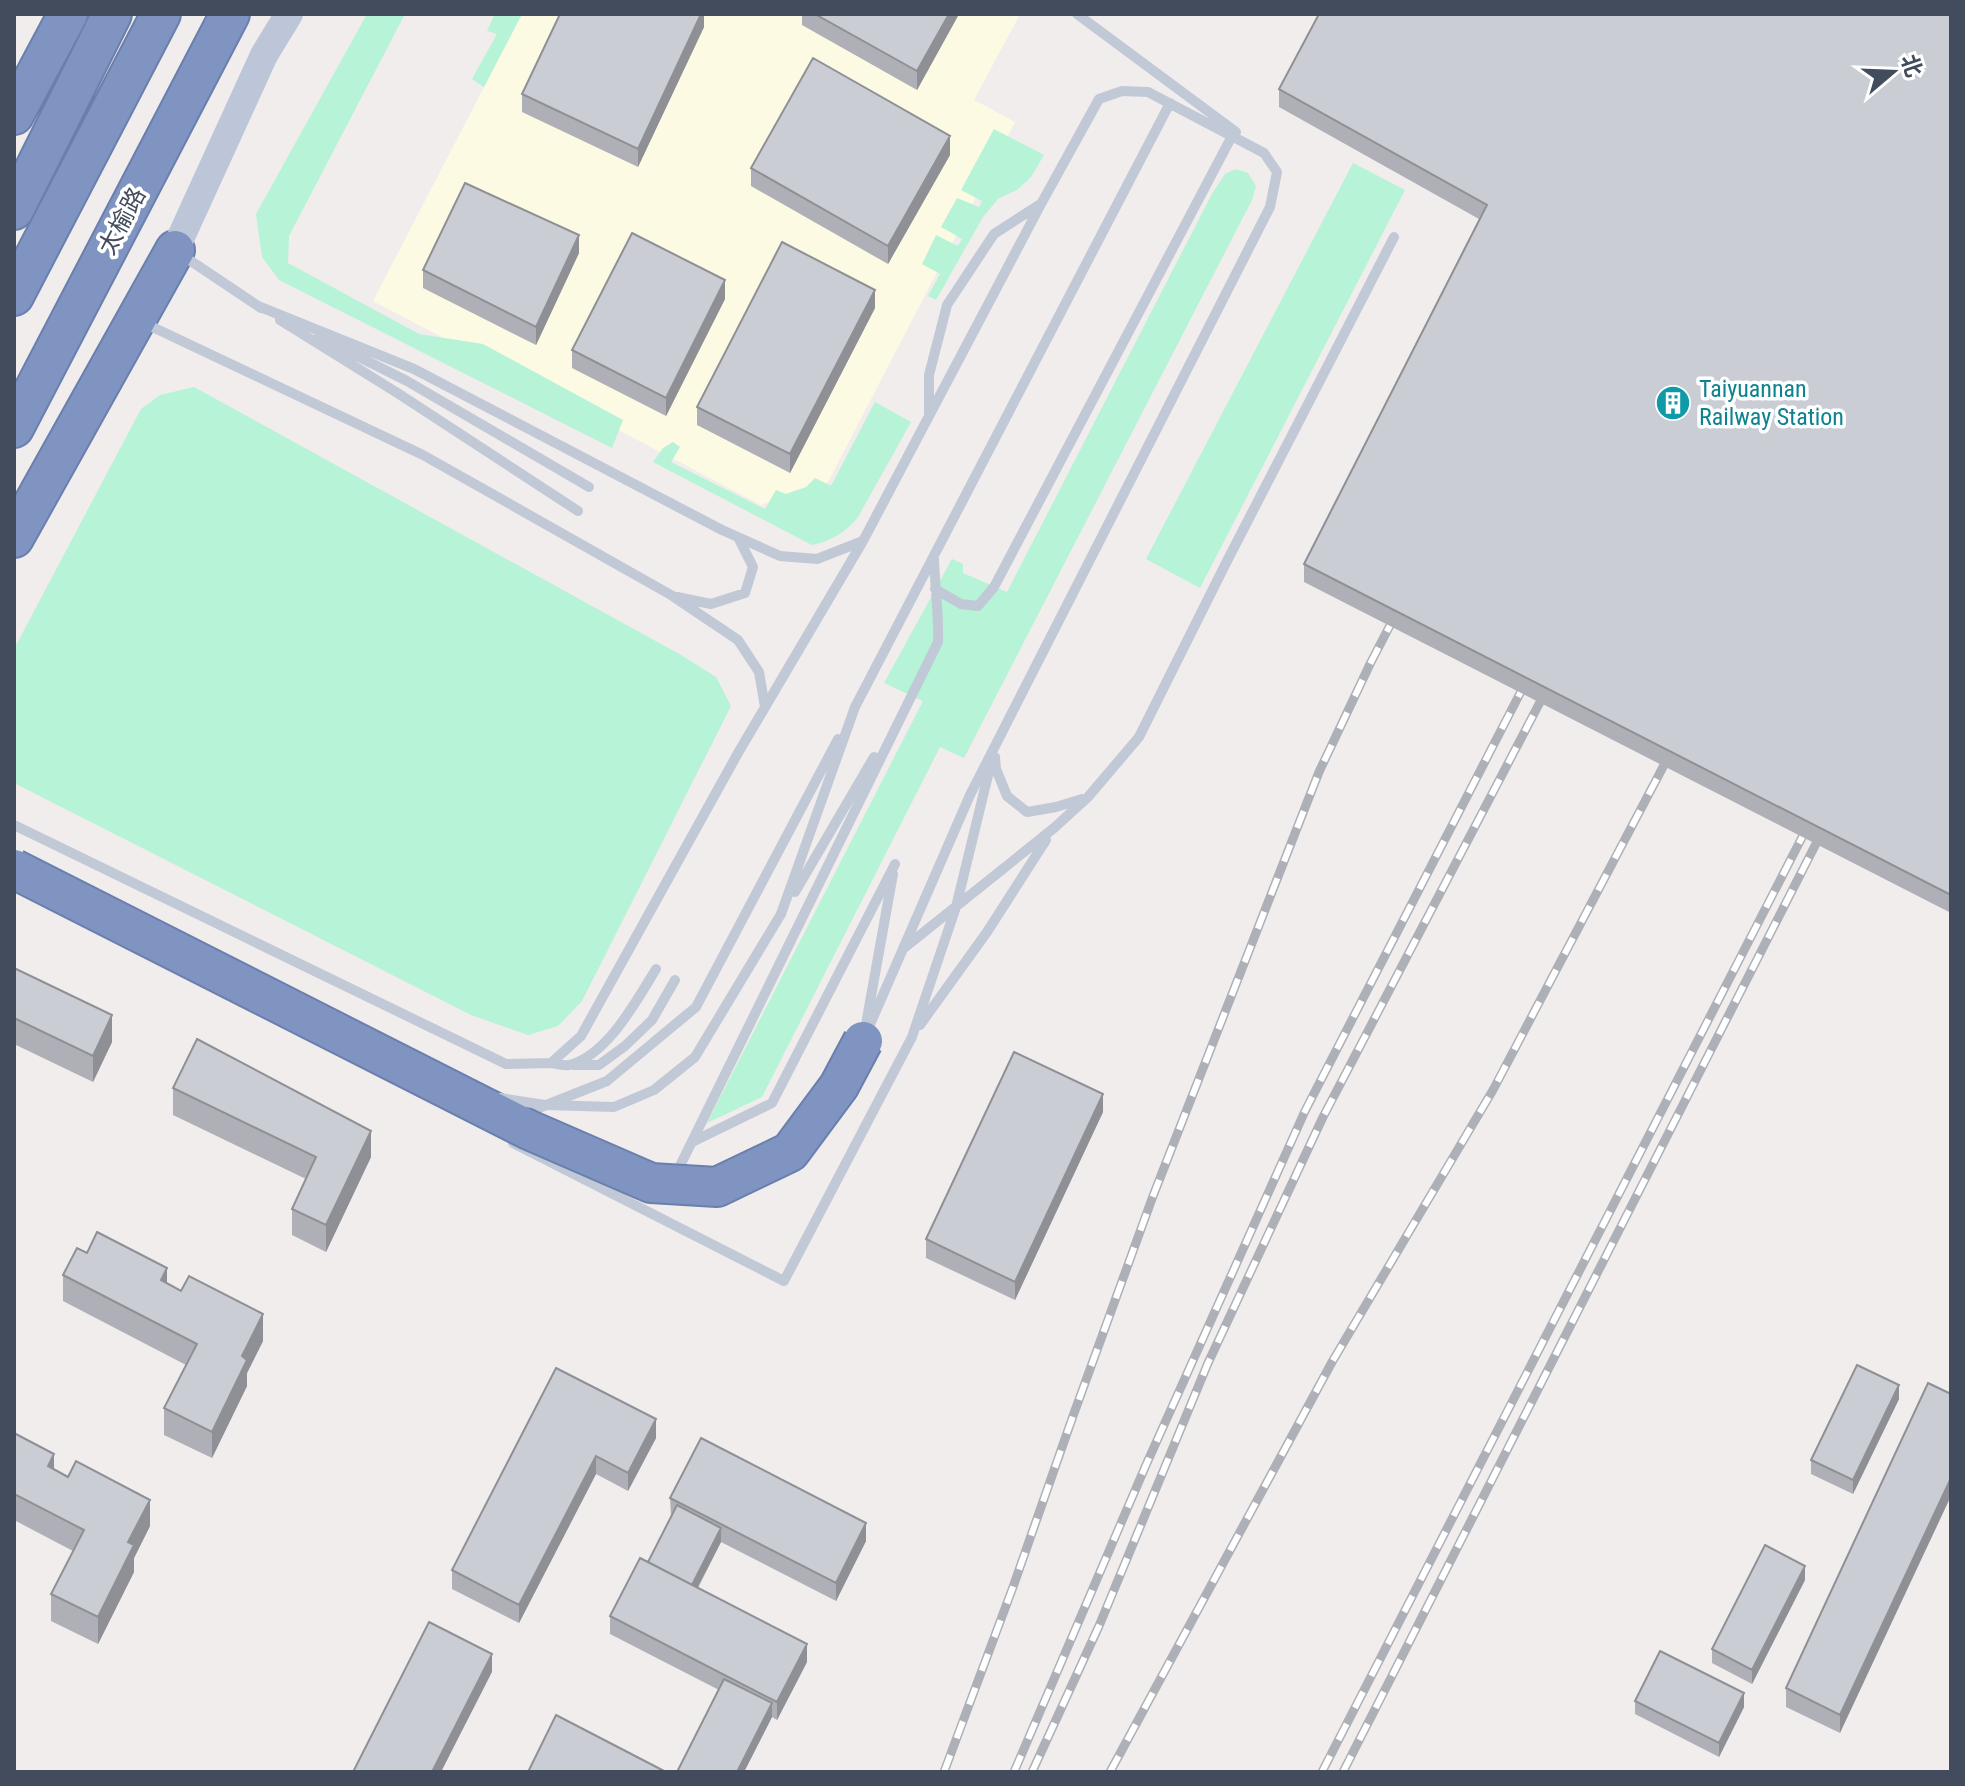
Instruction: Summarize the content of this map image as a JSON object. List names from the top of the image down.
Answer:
{
  "streets": {
    "highway": ["太榆路"]
  },
  "places": {
    "building": ["Taiyuannan Railway Station"]
  },
  "north": "right"
}
